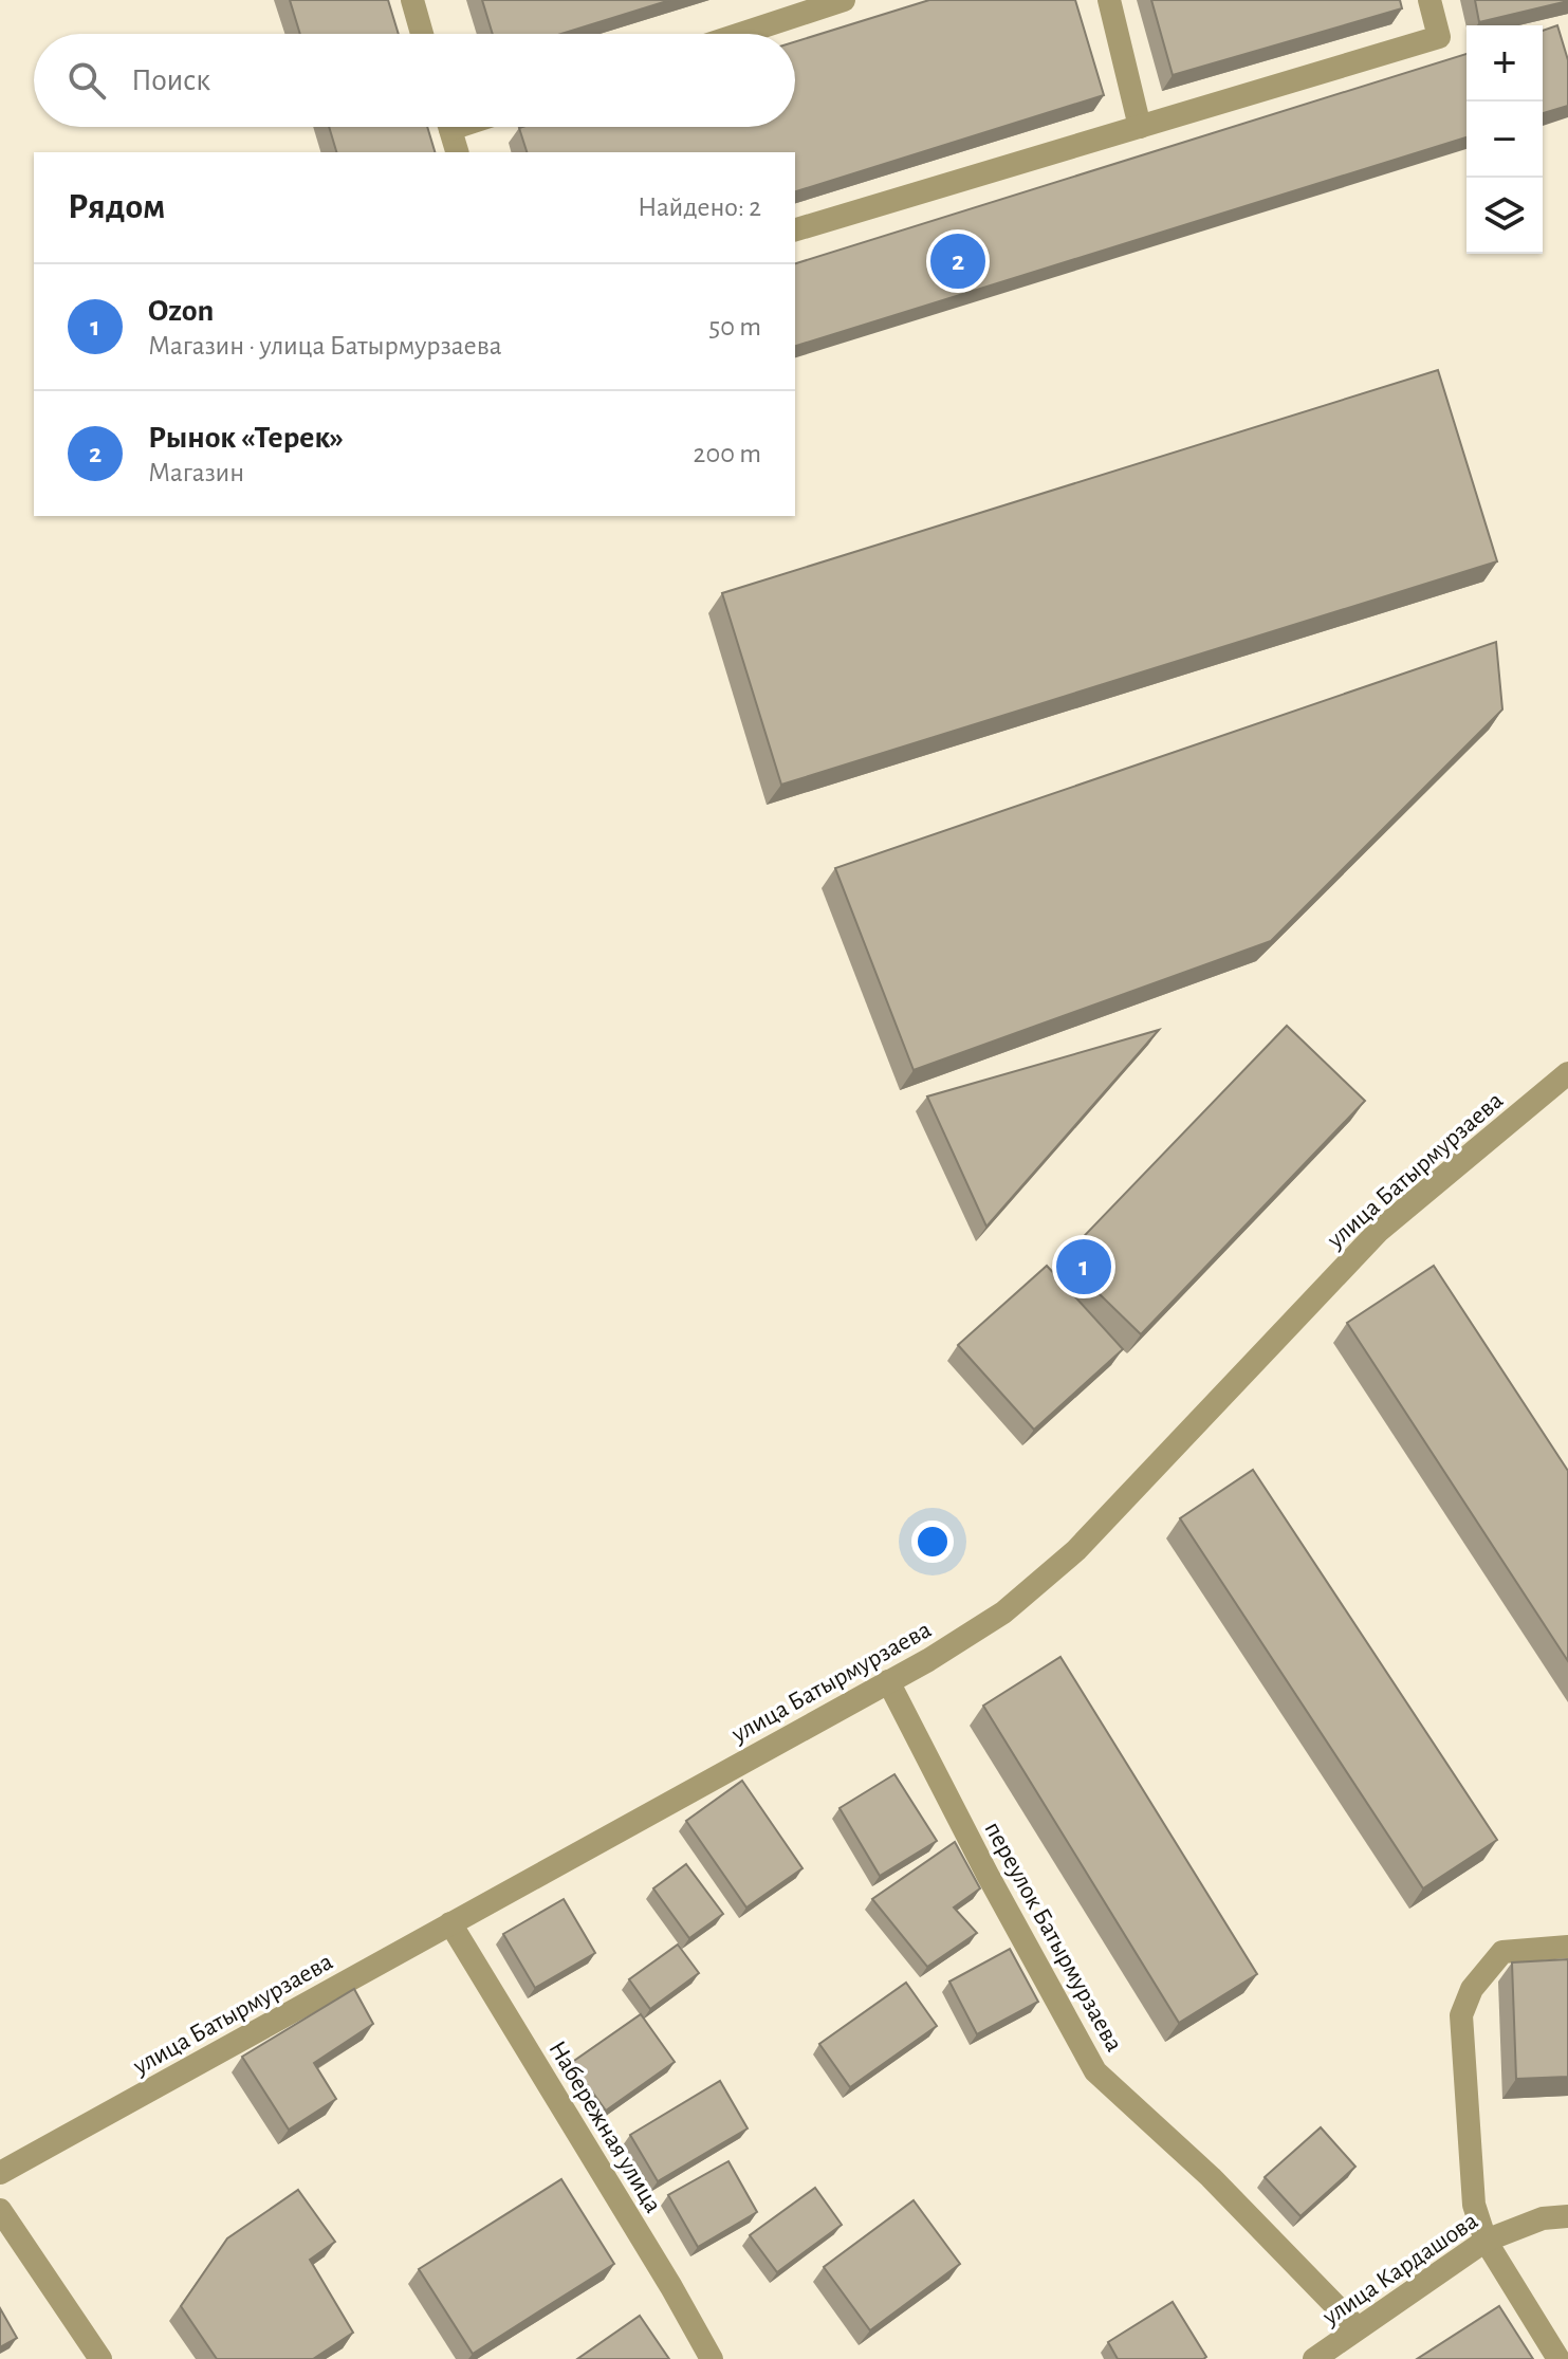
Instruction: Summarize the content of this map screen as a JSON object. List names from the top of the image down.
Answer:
{
  "streets": {
    "street": [
      "улица Батырмурзаева",
      "переулок Батырмурзаева",
      "Набережная улица",
      "улица Кардашова"
    ]
  },
  "crossings": [
    ["улица Батырмурзаева", "переулок Батырмурзаева"],
    ["улица Батырмурзаева", "Набережная улица"],
    ["переулок Батырмурзаева", "улица Кардашова"]
  ],
  "page": {
    "map_buttons": ["+", "−"],
    "search": "Поиск",
    "heading": ["Рядом", "Найдено: 2"],
    "pins": ["2", "1"],
    "list": [
      {
        "mark": "1",
        "name": "Ozon",
        "note": "Магазин · улица Батырмурзаева",
        "value": "50 m"
      },
      {
        "mark": "2",
        "name": "Рынок «Терек»",
        "note": "Магазин",
        "value": "200 m"
      }
    ]
  }
}
